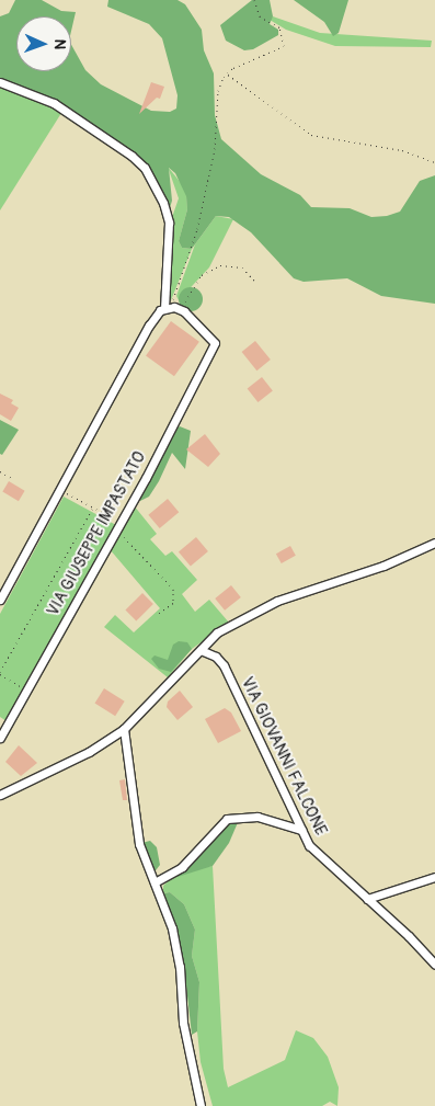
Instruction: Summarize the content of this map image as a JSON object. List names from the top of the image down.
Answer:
{
  "streets": {
    "street": ["VIA GIUSEPPE IMPASTATO", "VIA GIOVANNI FALCONE"]
  },
  "north": "right"
}
